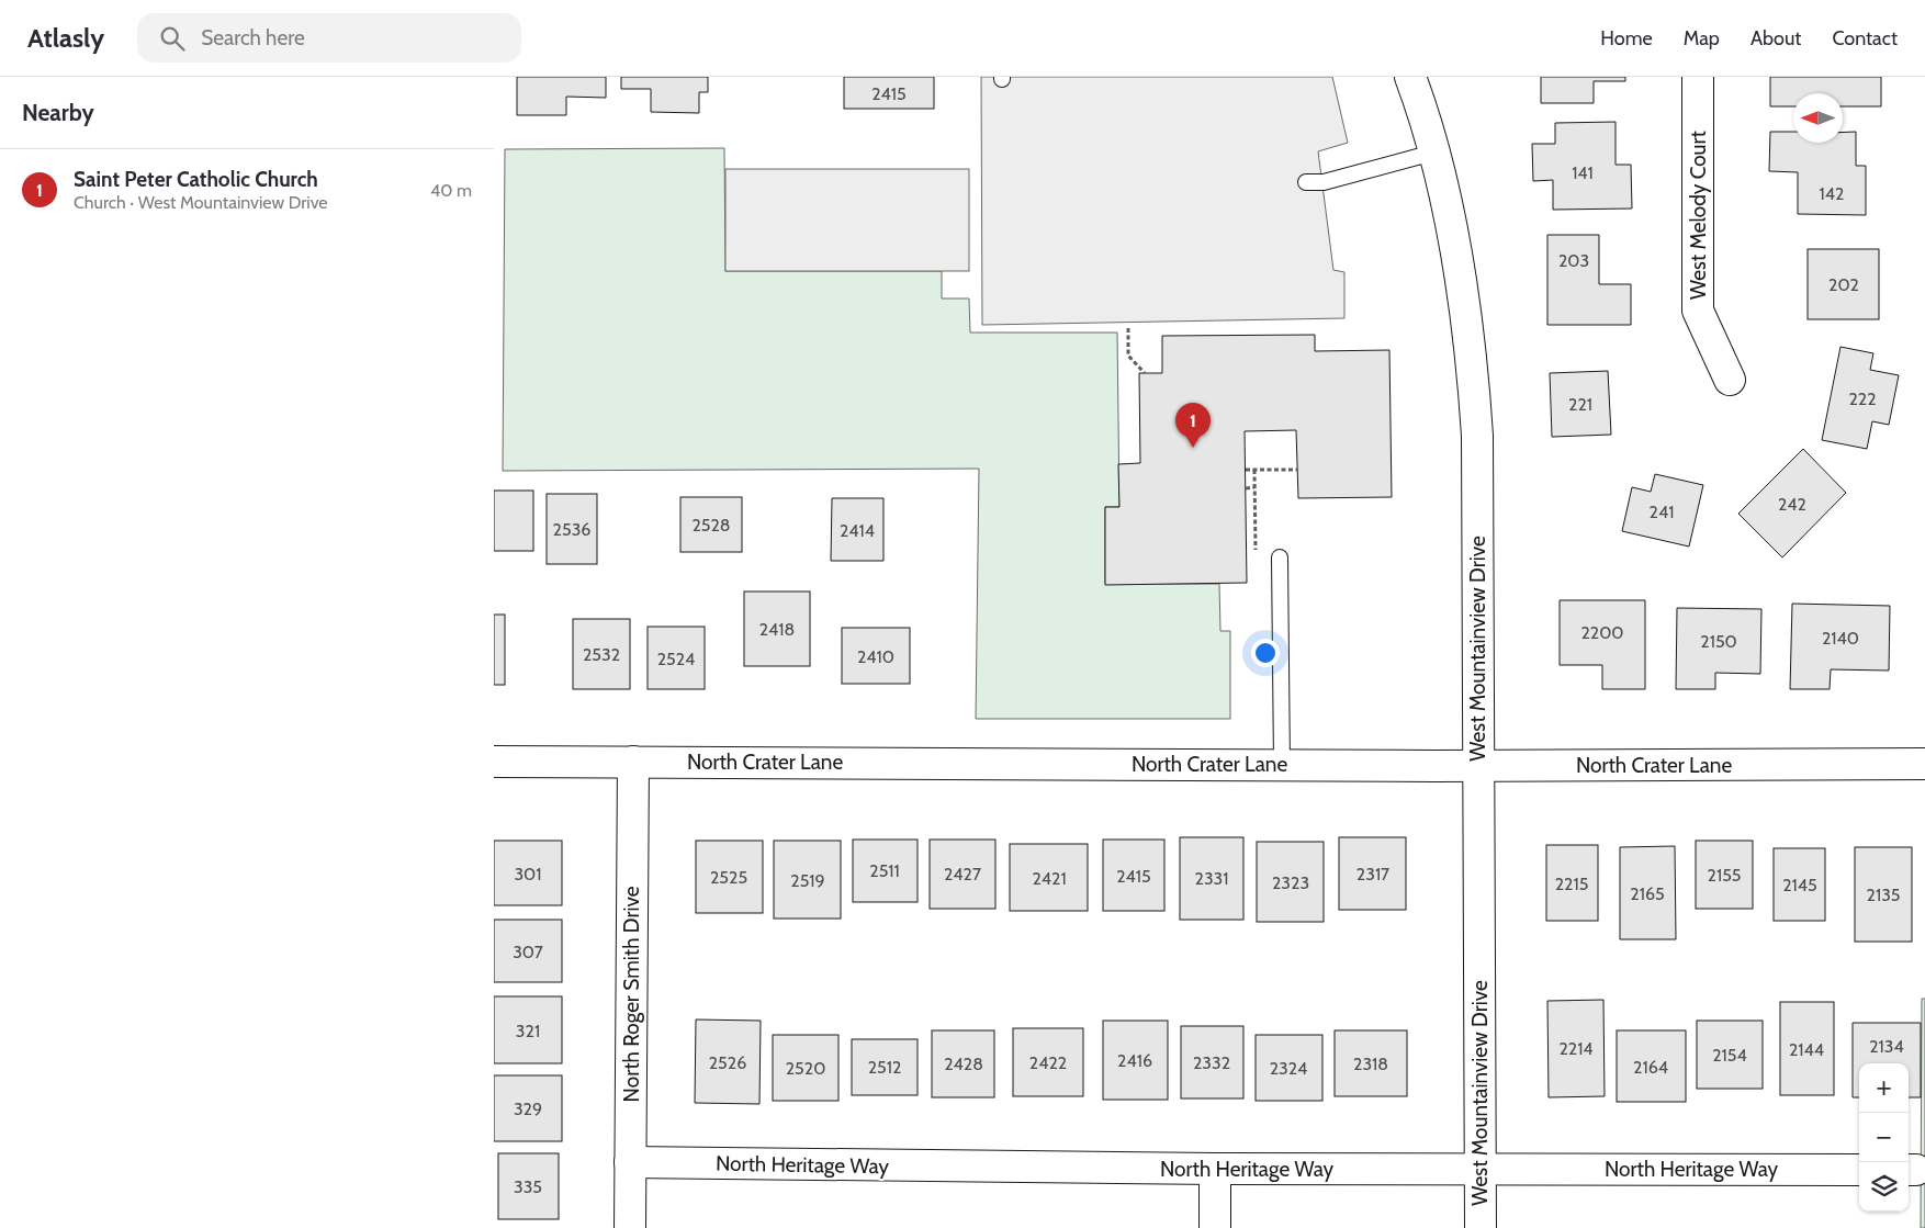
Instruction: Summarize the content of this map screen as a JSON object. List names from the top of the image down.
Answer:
{
  "streets": {
    "street": [
      "West Melody Court",
      "West Mountainview Drive",
      "North Crater Lane",
      "North Roger Smith Drive",
      "North Heritage Way"
    ]
  },
  "crossings": [
    ["West Mountainview Drive", "North Crater Lane"],
    ["West Mountainview Drive", "North Heritage Way"],
    ["North Crater Lane", "North Roger Smith Drive"],
    ["North Roger Smith Drive", "North Heritage Way"]
  ],
  "house_numbers": [
    "2415",
    "141",
    "142",
    "203",
    "202",
    "222",
    "221",
    "242",
    "241",
    "2528",
    "2536",
    "2414",
    "2418",
    "2200",
    "2140",
    "2150",
    "2532",
    "2410",
    "2524",
    "2511",
    "301",
    "2427",
    "2317",
    "2155",
    "2415",
    "2525",
    "2421",
    "2331",
    "2519",
    "2323",
    "2215",
    "2145",
    "2165",
    "2135",
    "307",
    "321",
    "2134",
    "2214",
    "2144",
    "2154",
    "2416",
    "2526",
    "2422",
    "2332",
    "2428",
    "2318",
    "2512",
    "2164",
    "2520",
    "2324",
    "329",
    "335"
  ],
  "north": "left",
  "page": {
    "header": "Atlasly",
    "search": "Search here",
    "nav": [
      "Home",
      "Map",
      "About",
      "Contact"
    ],
    "heading": "Nearby",
    "list": [
      {
        "mark": "1",
        "name": "Saint Peter Catholic Church",
        "note": "Church · West Mountainview Drive",
        "value": "40 m"
      }
    ],
    "pins": "1",
    "map_buttons": ["+", "−"]
  }
}
